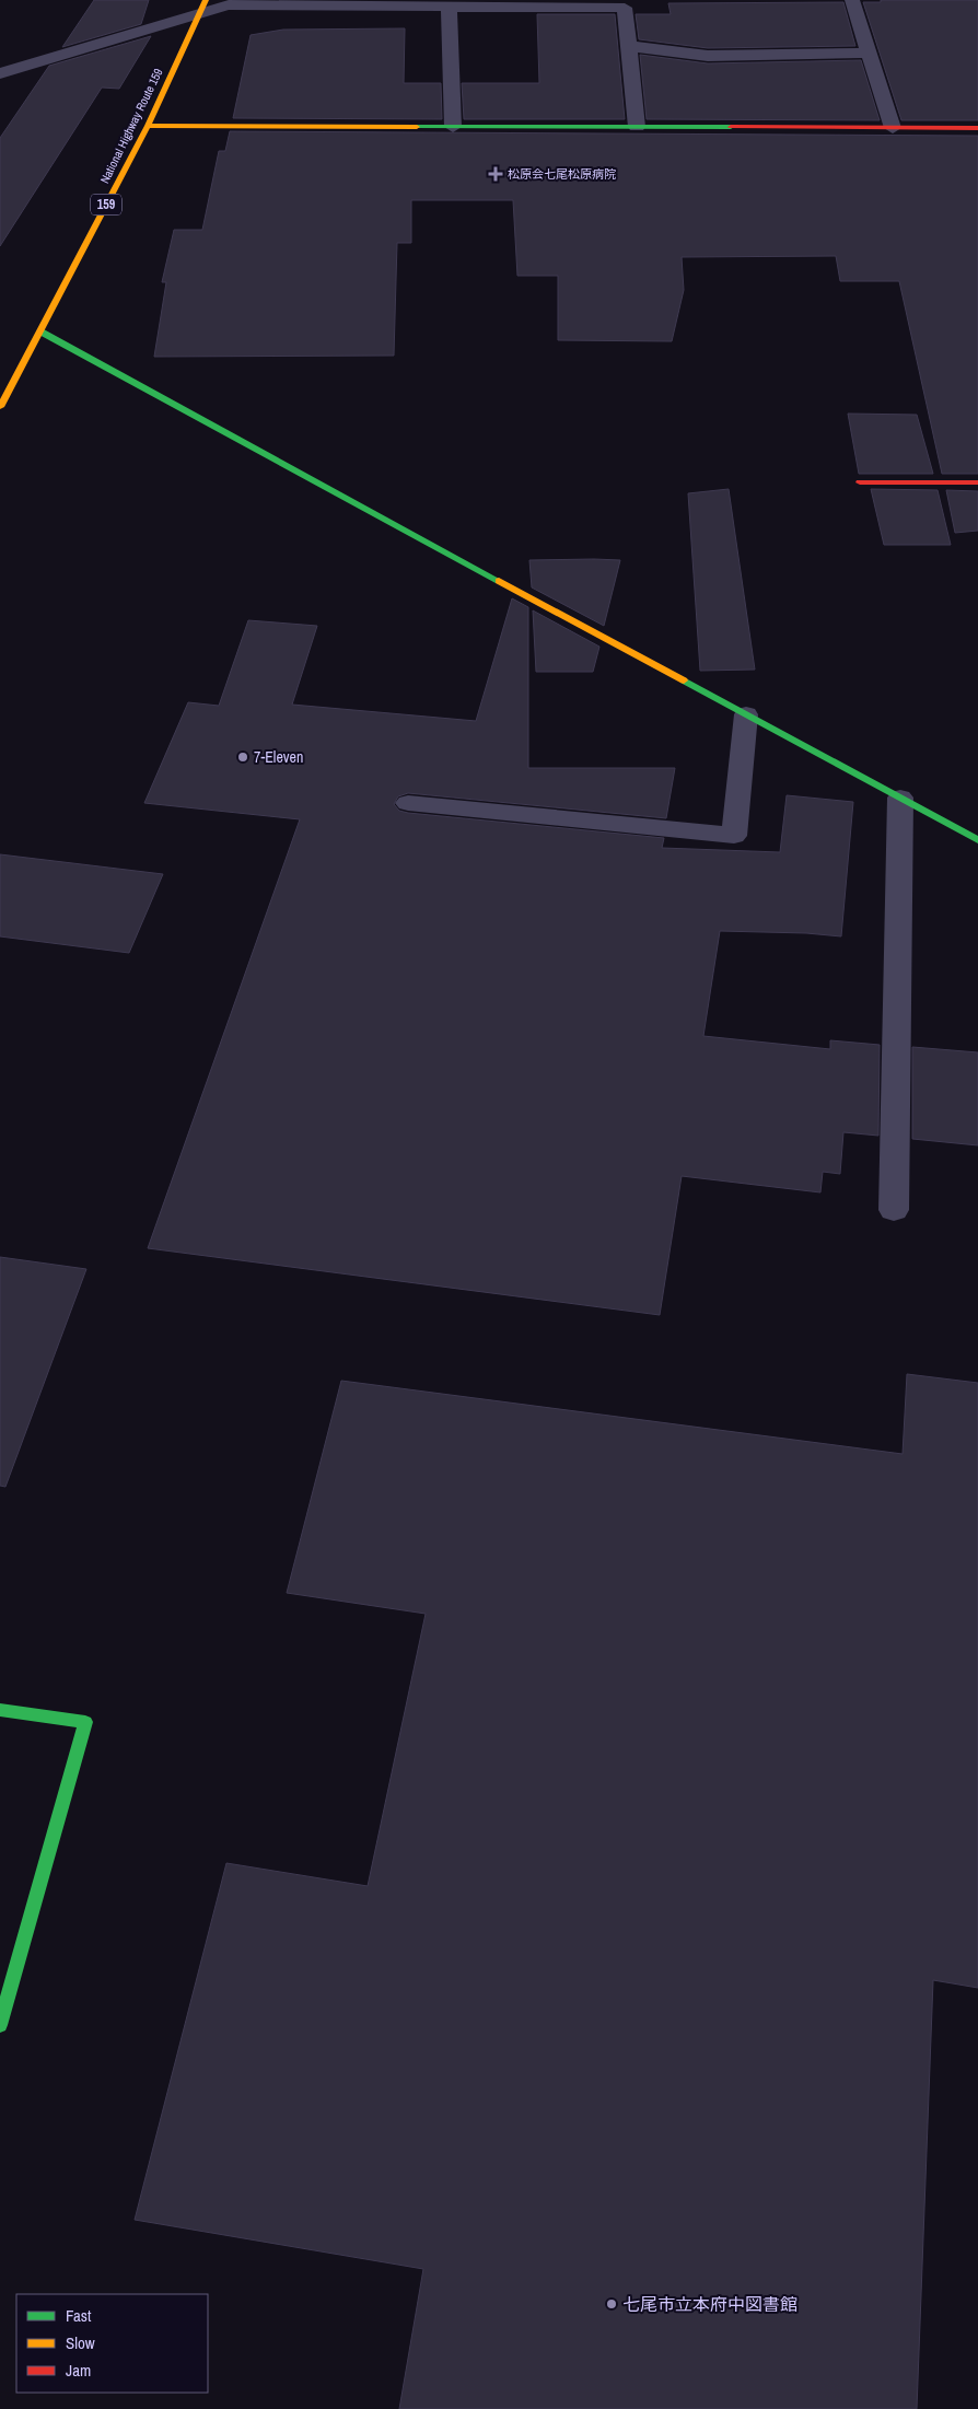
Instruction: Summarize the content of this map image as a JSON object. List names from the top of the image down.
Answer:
{
  "streets": {
    "main road": ["National Highway Route 159", "159"]
  },
  "places": {
    "health": ["松原会七尾松原病院"],
    "other": ["7-Eleven", "七尾市立本府中図書館"]
  },
  "legend": ["Fast", "Slow", "Jam"]
}
